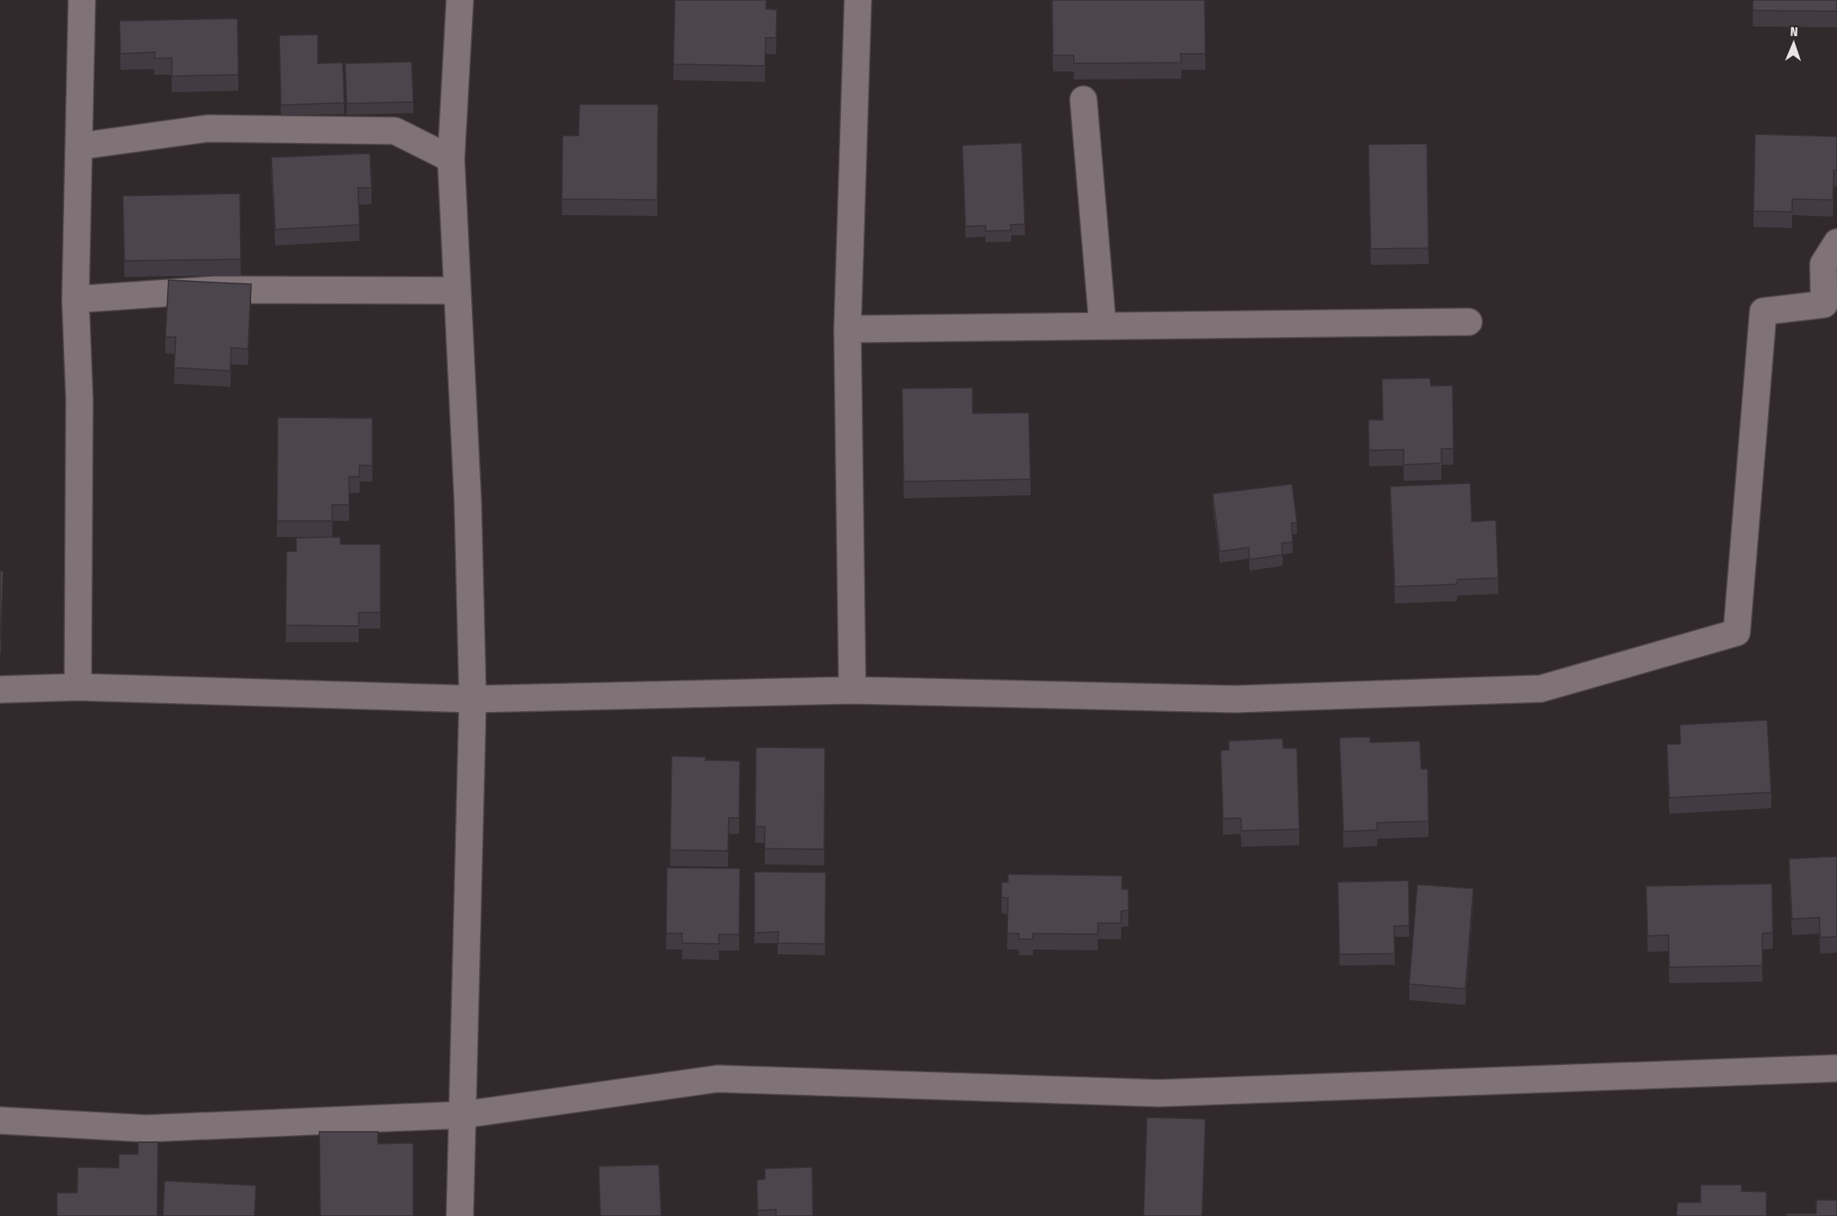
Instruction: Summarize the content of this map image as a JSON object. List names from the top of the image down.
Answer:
{
  "north": "top"
}
